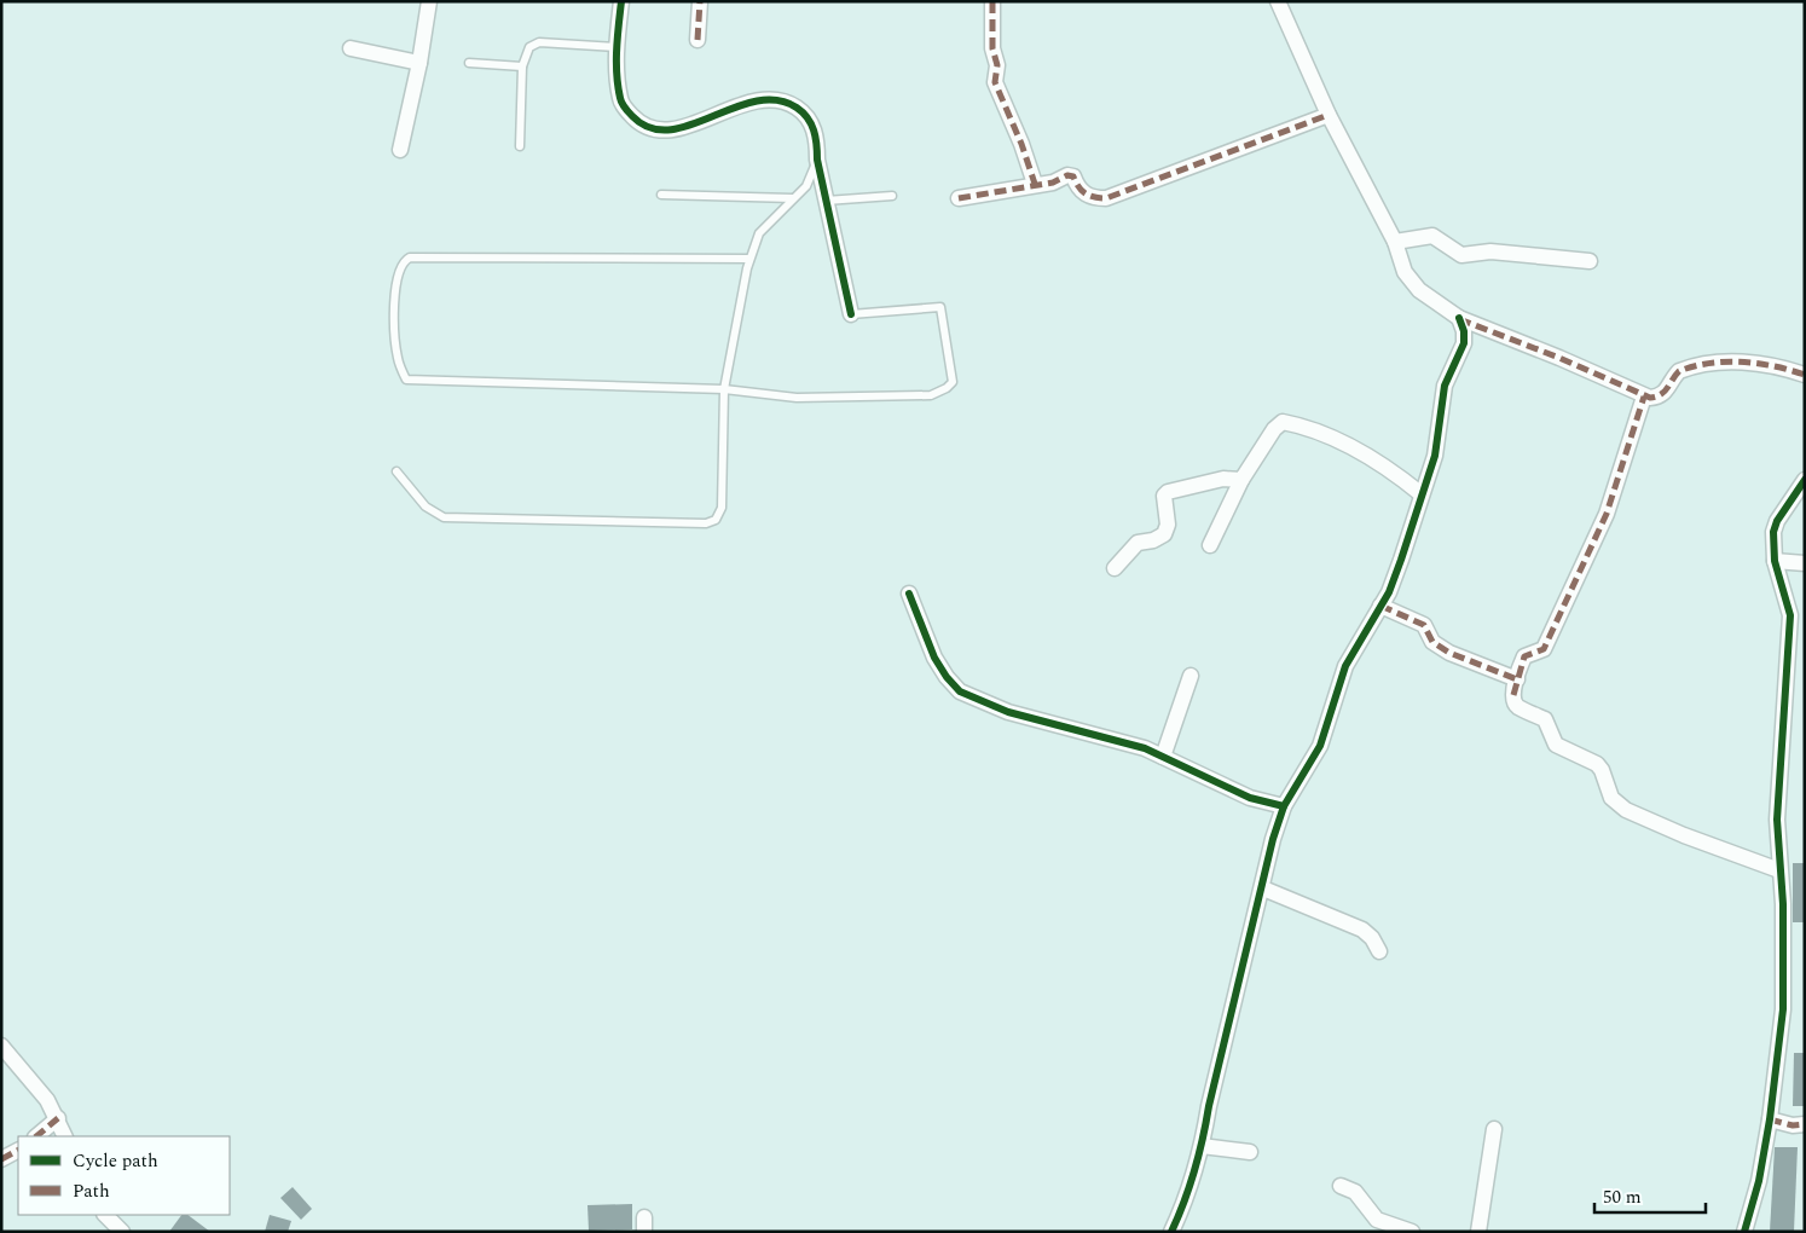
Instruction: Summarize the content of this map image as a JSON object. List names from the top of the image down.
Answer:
{
  "legend": ["Cycle path", "Path"],
  "scale_bar": "50 m"
}
